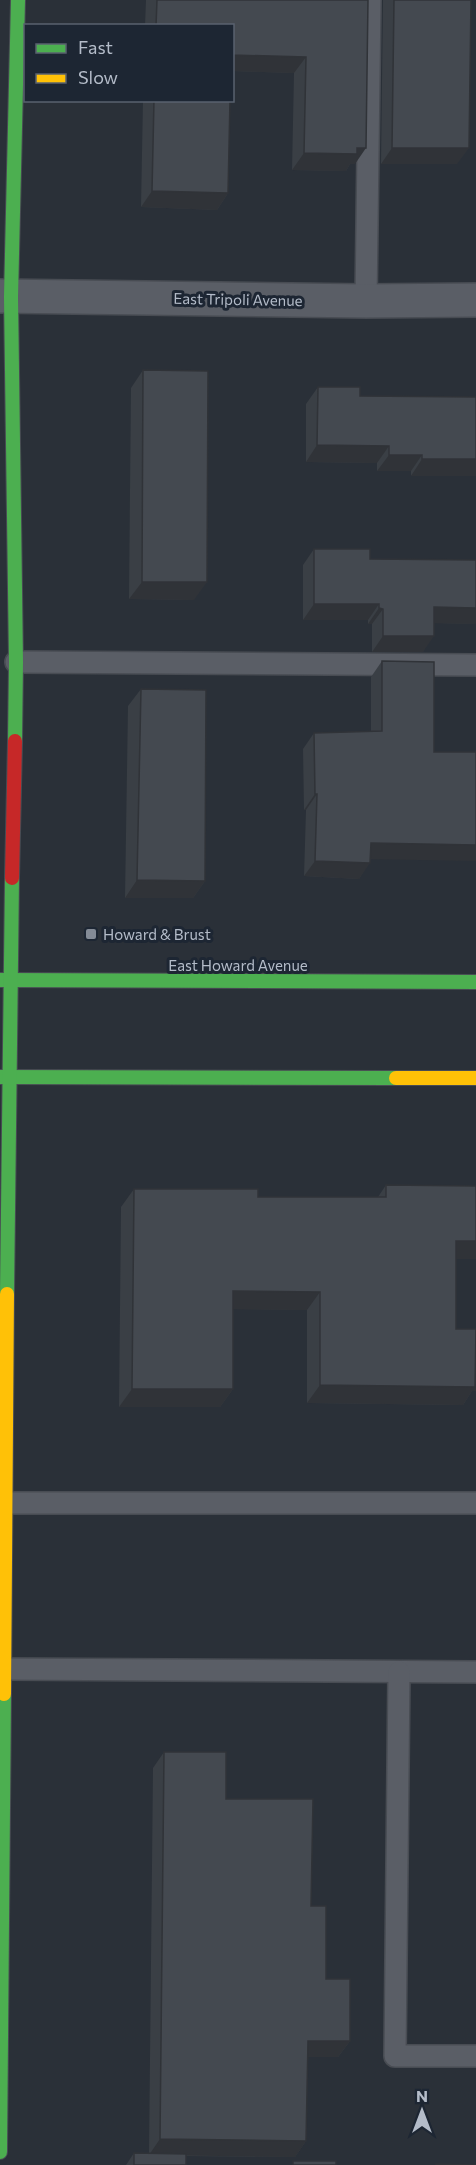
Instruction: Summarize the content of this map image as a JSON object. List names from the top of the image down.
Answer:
{
  "streets": {
    "street": ["East Tripoli Avenue", "East Howard Avenue"]
  },
  "places": {
    "transit": ["Howard & Brust"]
  },
  "legend": ["Fast", "Slow"],
  "north": "top"
}
